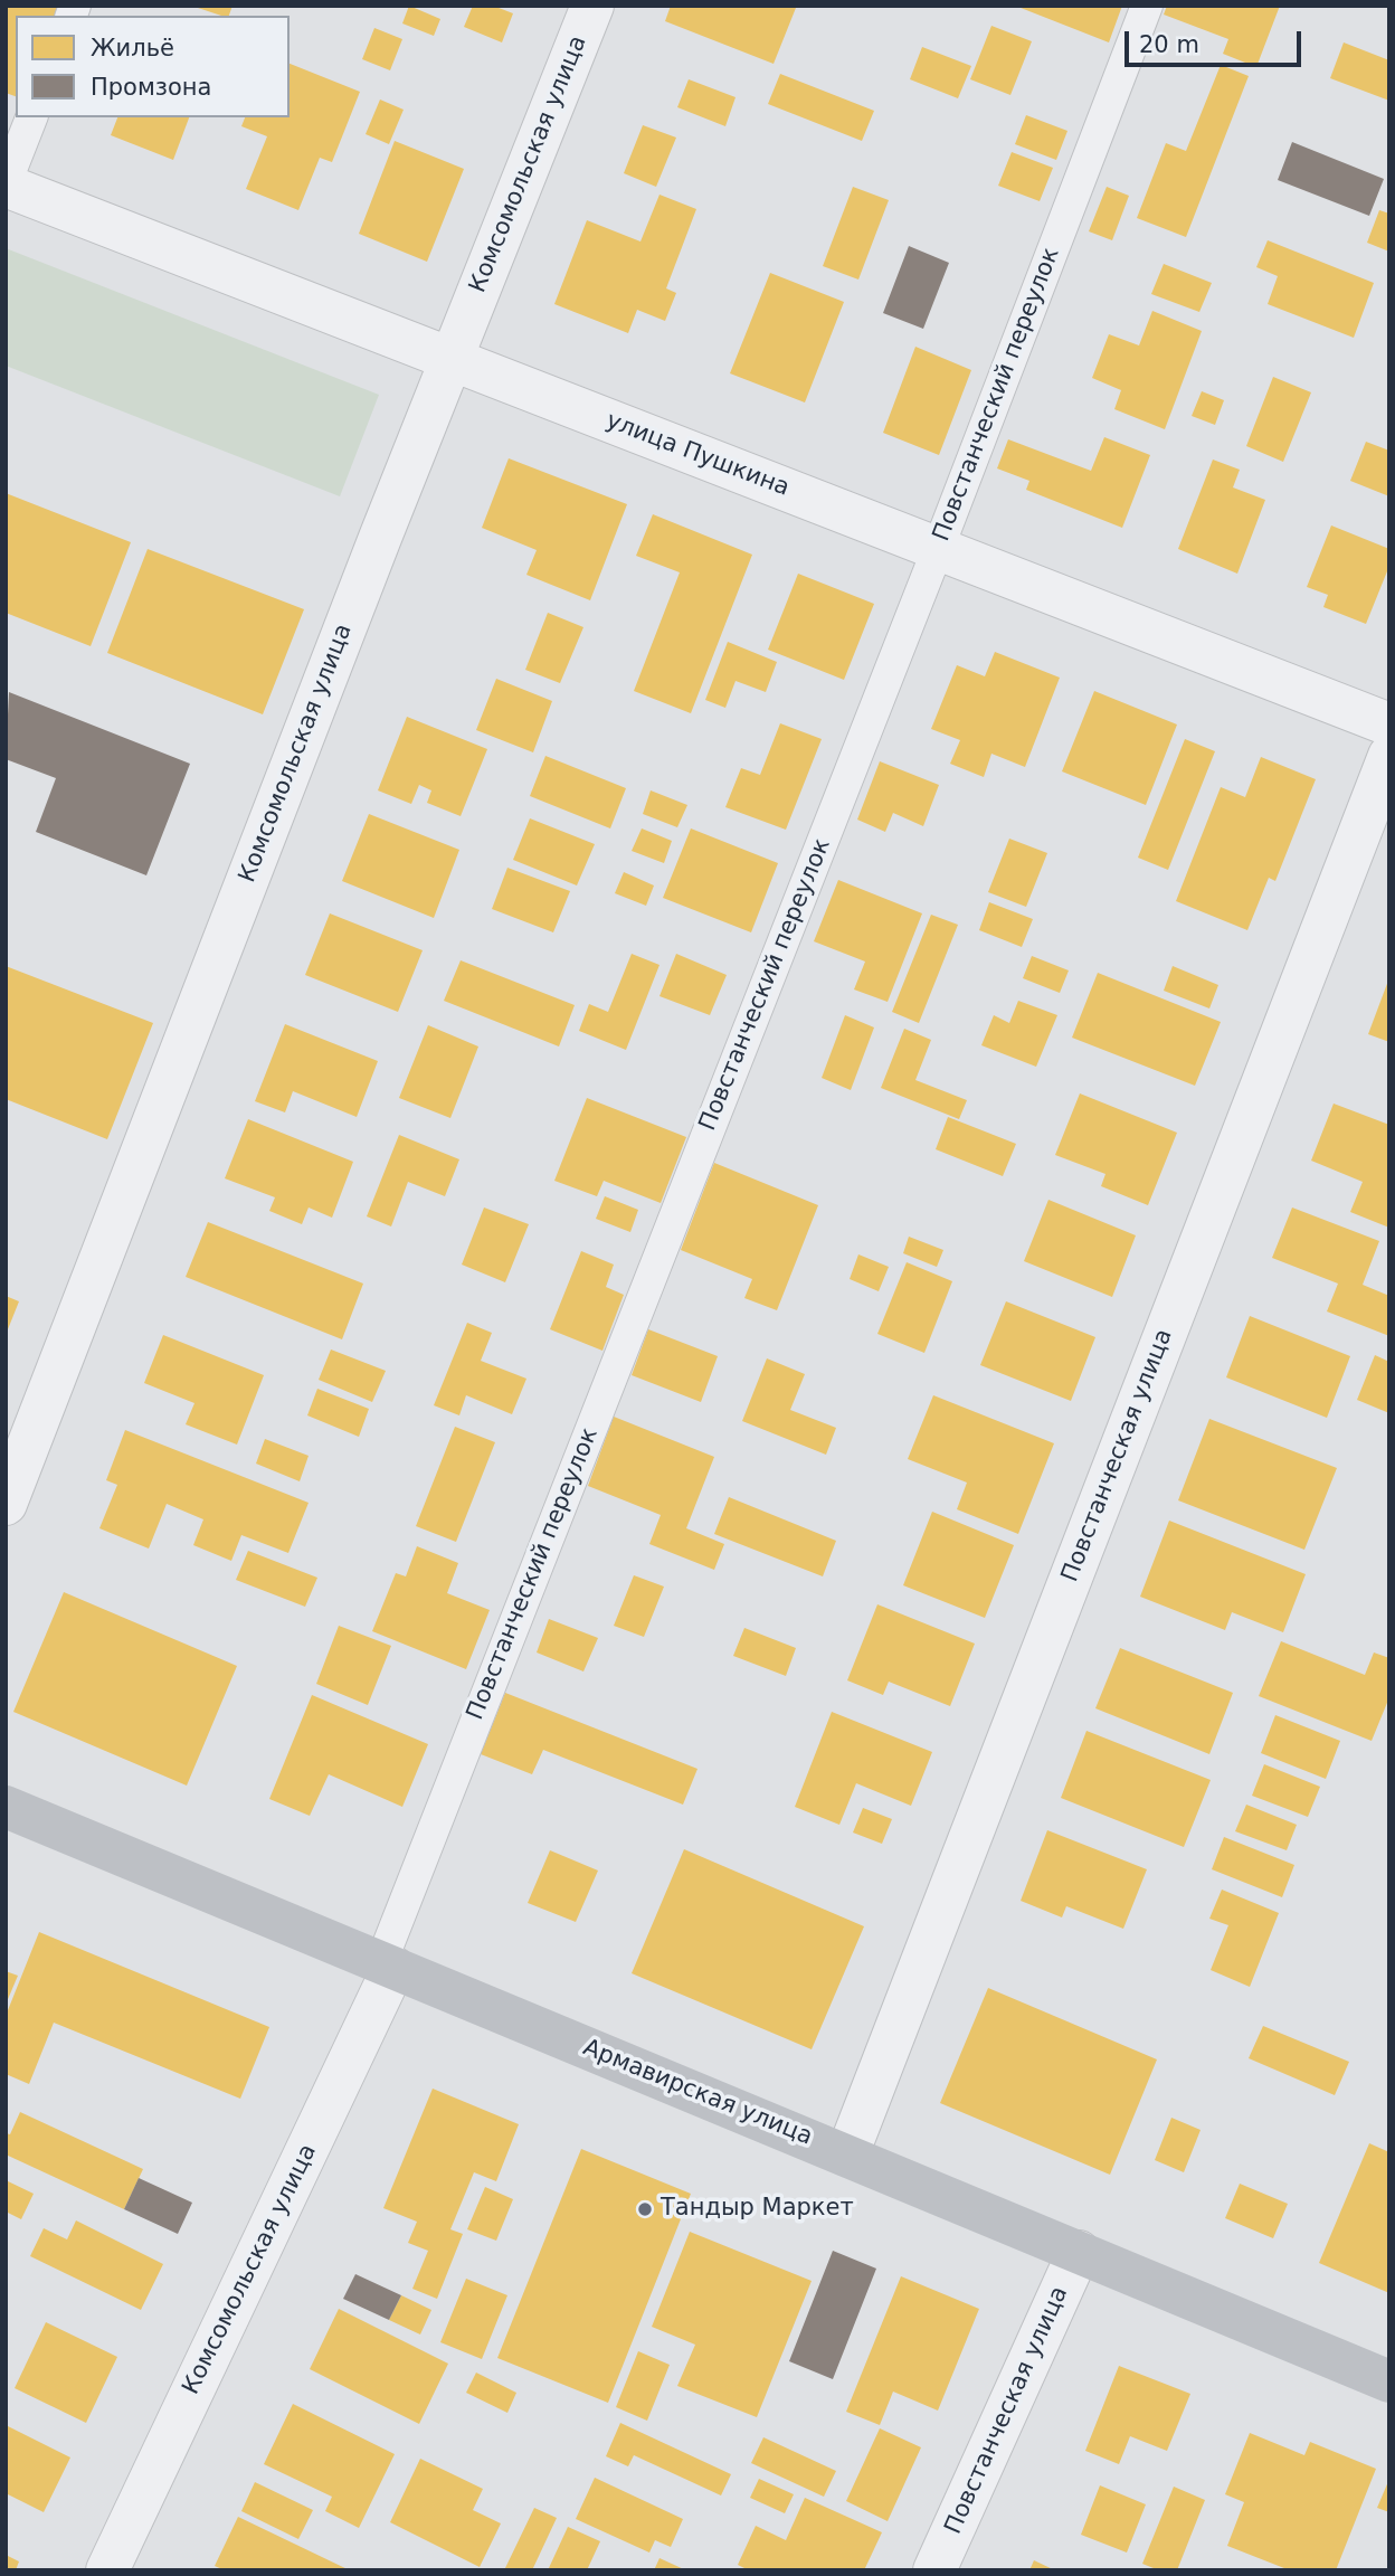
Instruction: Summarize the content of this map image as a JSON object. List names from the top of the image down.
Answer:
{
  "streets": {
    "street": [
      "Комсомольская улица",
      "улица Пушкина",
      "Повстанческая улица",
      "Армавирская улица"
    ],
    "lane": ["Повстанческий переулок"]
  },
  "crossings": [
    ["Комсомольская улица", "Повстанческий переулок"],
    ["Комсомольская улица", "улица Пушкина"],
    ["Комсомольская улица", "Армавирская улица"],
    ["Повстанческий переулок", "улица Пушкина"],
    ["Повстанческий переулок", "Армавирская улица"],
    ["Повстанческая улица", "Армавирская улица"]
  ],
  "places": ["Тандыр Маркет"],
  "legend": ["Жильё", "Промзона"],
  "scale_bar": "20 m"
}
